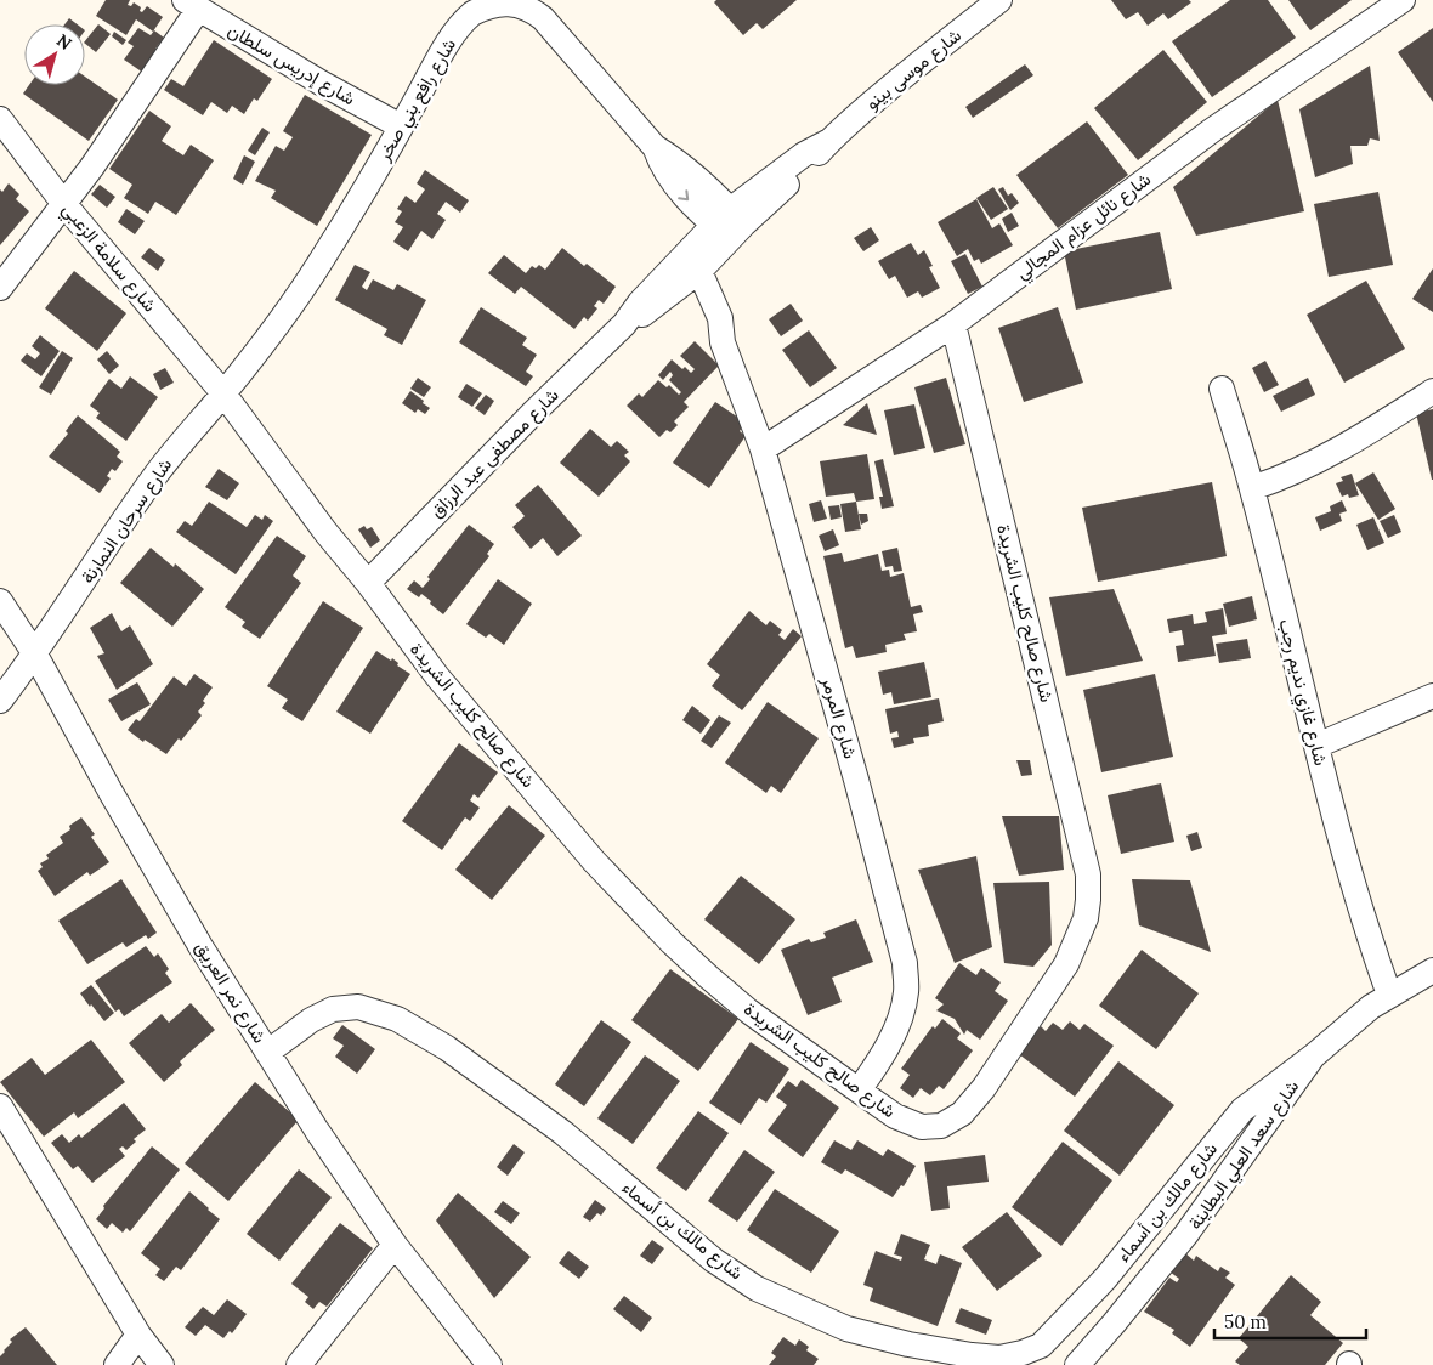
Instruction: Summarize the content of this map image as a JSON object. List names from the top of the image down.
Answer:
{
  "streets": {
    "street": [
      "شارع إدريس سلطان",
      "شارع موسى بينو",
      "شارع رافع بني صخر",
      "شارع نائل عزام المجالي",
      "شارع سلامة الزعبي",
      "شارع مصطفى عبد الرزاق",
      "شارع سرحان النمارنة",
      "شارع صالح كليب الشريدة",
      "شارع غازي نديم رجب",
      "شارع المرمر",
      "شارع نمر العريق",
      "شارع سعد العلي البطاينة",
      "شارع مالك بن أسماء"
    ]
  },
  "crossings": [
    ["شارع إدريس سلطان", "شارع رافع بني صخر"],
    ["شارع موسى بينو", "شارع رافع بني صخر"],
    ["شارع موسى بينو", "شارع مصطفى عبد الرزاق"],
    ["شارع رافع بني صخر", "شارع سلامة الزعبي"],
    ["شارع رافع بني صخر", "شارع مصطفى عبد الرزاق"],
    ["شارع رافع بني صخر", "شارع سرحان النمارنة"],
    ["شارع رافع بني صخر", "شارع صالح كليب الشريدة"],
    ["شارع نائل عزام المجالي", "شارع صالح كليب الشريدة"],
    ["شارع نائل عزام المجالي", "شارع المرمر"],
    ["شارع سلامة الزعبي", "شارع سرحان النمارنة"],
    ["شارع سلامة الزعبي", "شارع صالح كليب الشريدة"],
    ["شارع مصطفى عبد الرزاق", "شارع صالح كليب الشريدة"],
    ["شارع مصطفى عبد الرزاق", "شارع المرمر"],
    ["شارع سرحان النمارنة", "شارع صالح كليب الشريدة"],
    ["شارع سرحان النمارنة", "شارع نمر العريق"],
    ["شارع صالح كليب الشريدة", "شارع المرمر"],
    ["شارع غازي نديم رجب", "شارع سعد العلي البطاينة"],
    ["شارع نمر العريق", "شارع مالك بن أسماء"],
    ["شارع سعد العلي البطاينة", "شارع مالك بن أسماء"]
  ],
  "scale_bar": "50 m",
  "north": "top right"
}
